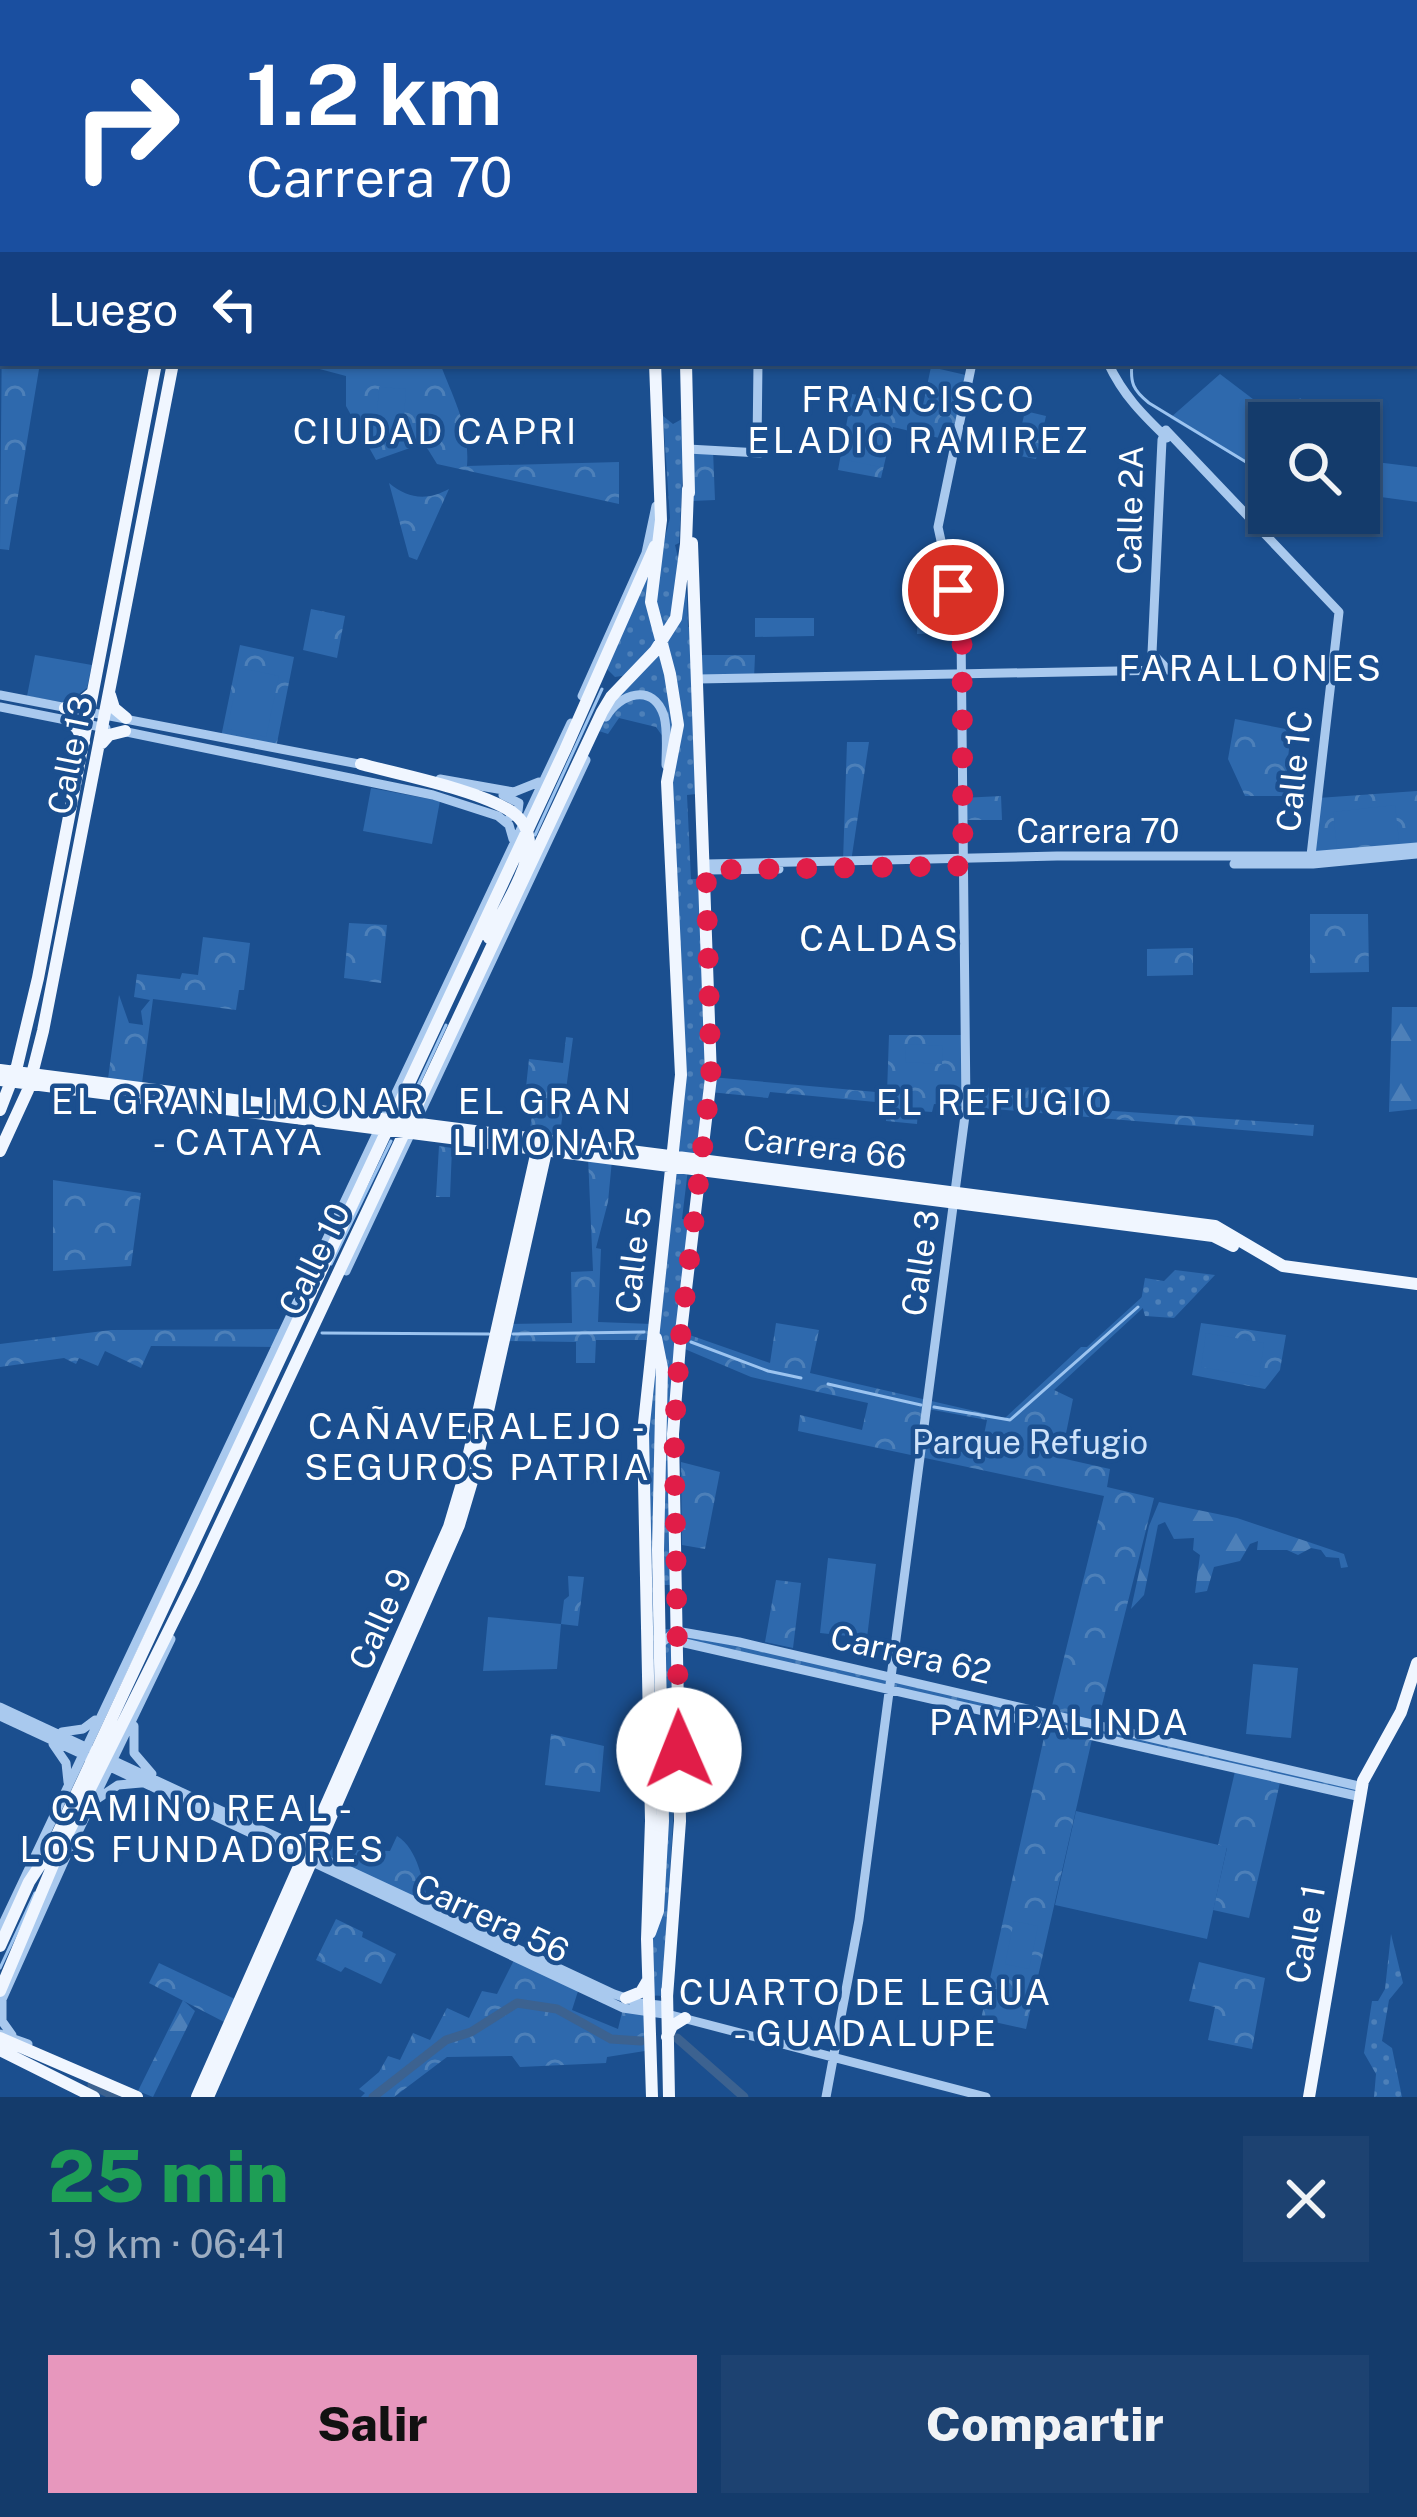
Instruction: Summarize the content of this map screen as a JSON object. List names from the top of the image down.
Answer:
{
  "streets": {
    "main road": [
      "Calle 13",
      "Carrera 66",
      "Calle 10",
      "Calle 5",
      "Calle 9",
      "Calle 1"
    ],
    "street": [
      "Calle 2A",
      "Calle 1C",
      "Carrera 70",
      "Calle 3",
      "Carrera 62",
      "Carrera 56"
    ]
  },
  "crossings": [
    ["Calle 2A", "Calle 1C"],
    ["Calle 2A", "Calle 3"],
    ["Calle 13", "Carrera 66"],
    ["Calle 1C", "Carrera 70"],
    ["Carrera 70", "Calle 5"],
    ["Carrera 70", "Calle 3"],
    ["Carrera 66", "Calle 10"],
    ["Carrera 66", "Calle 5"],
    ["Carrera 66", "Calle 3"],
    ["Carrera 66", "Calle 9"],
    ["Calle 10", "Calle 5"],
    ["Calle 10", "Carrera 56"],
    ["Calle 5", "Carrera 62"],
    ["Calle 5", "Carrera 56"],
    ["Calle 3", "Carrera 62"],
    ["Calle 3", "Carrera 56"],
    ["Calle 9", "Carrera 56"],
    ["Carrera 62", "Calle 1"]
  ],
  "districts": [
    "FRANCISCO ELADIO RAMIREZ",
    "CIUDAD CAPRI",
    "FARALLONES",
    "CALDAS",
    "EL GRAN LIMONAR - CATAYA",
    "EL GRAN LIMONAR",
    "EL REFUGIO",
    "CAÑAVERALEJO - SEGUROS PATRIA",
    "PAMPALINDA",
    "CAMINO REAL - LOS FUNDADORES",
    "CUARTO DE LEGUA - GUADALUPE"
  ],
  "parks": ["Parque Refugio"],
  "page": {
    "turn": ["1.2 km", "Carrera 70"],
    "then": "Luego",
    "heading": ["25 min", "1.9 km · 06:41"],
    "buttons": ["Salir", "Compartir"]
  }
}
